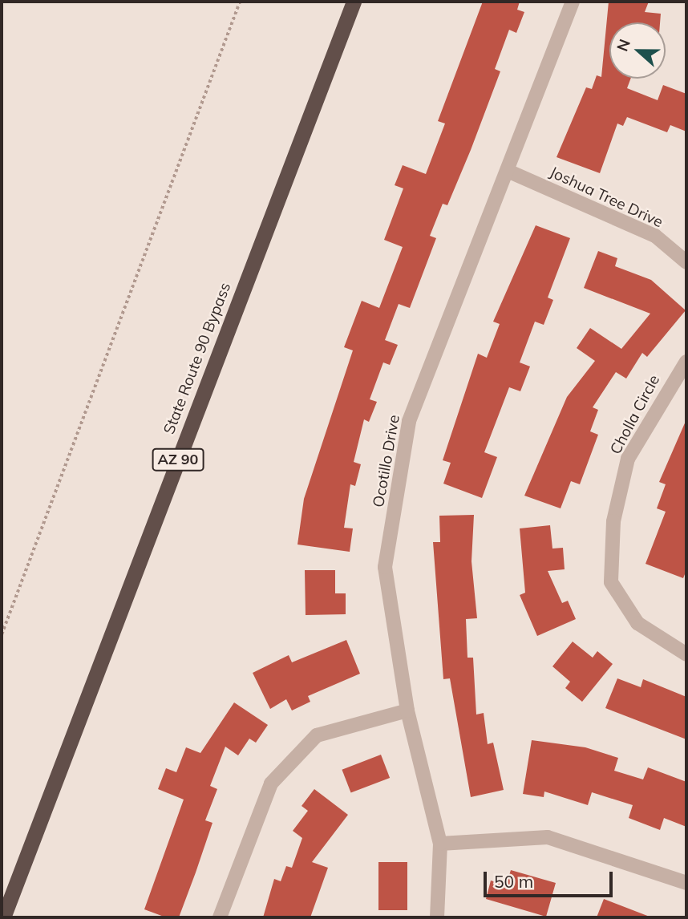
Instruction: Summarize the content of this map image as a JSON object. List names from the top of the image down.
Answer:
{
  "streets": {
    "highway": ["State Route 90 Bypass", "AZ 90"],
    "street": ["Joshua Tree Drive", "Cholla Circle", "Ocotillo Drive"]
  },
  "crossings": [
    ["Joshua Tree Drive", "Ocotillo Drive"]
  ],
  "scale_bar": "50 m",
  "north": "left"
}
